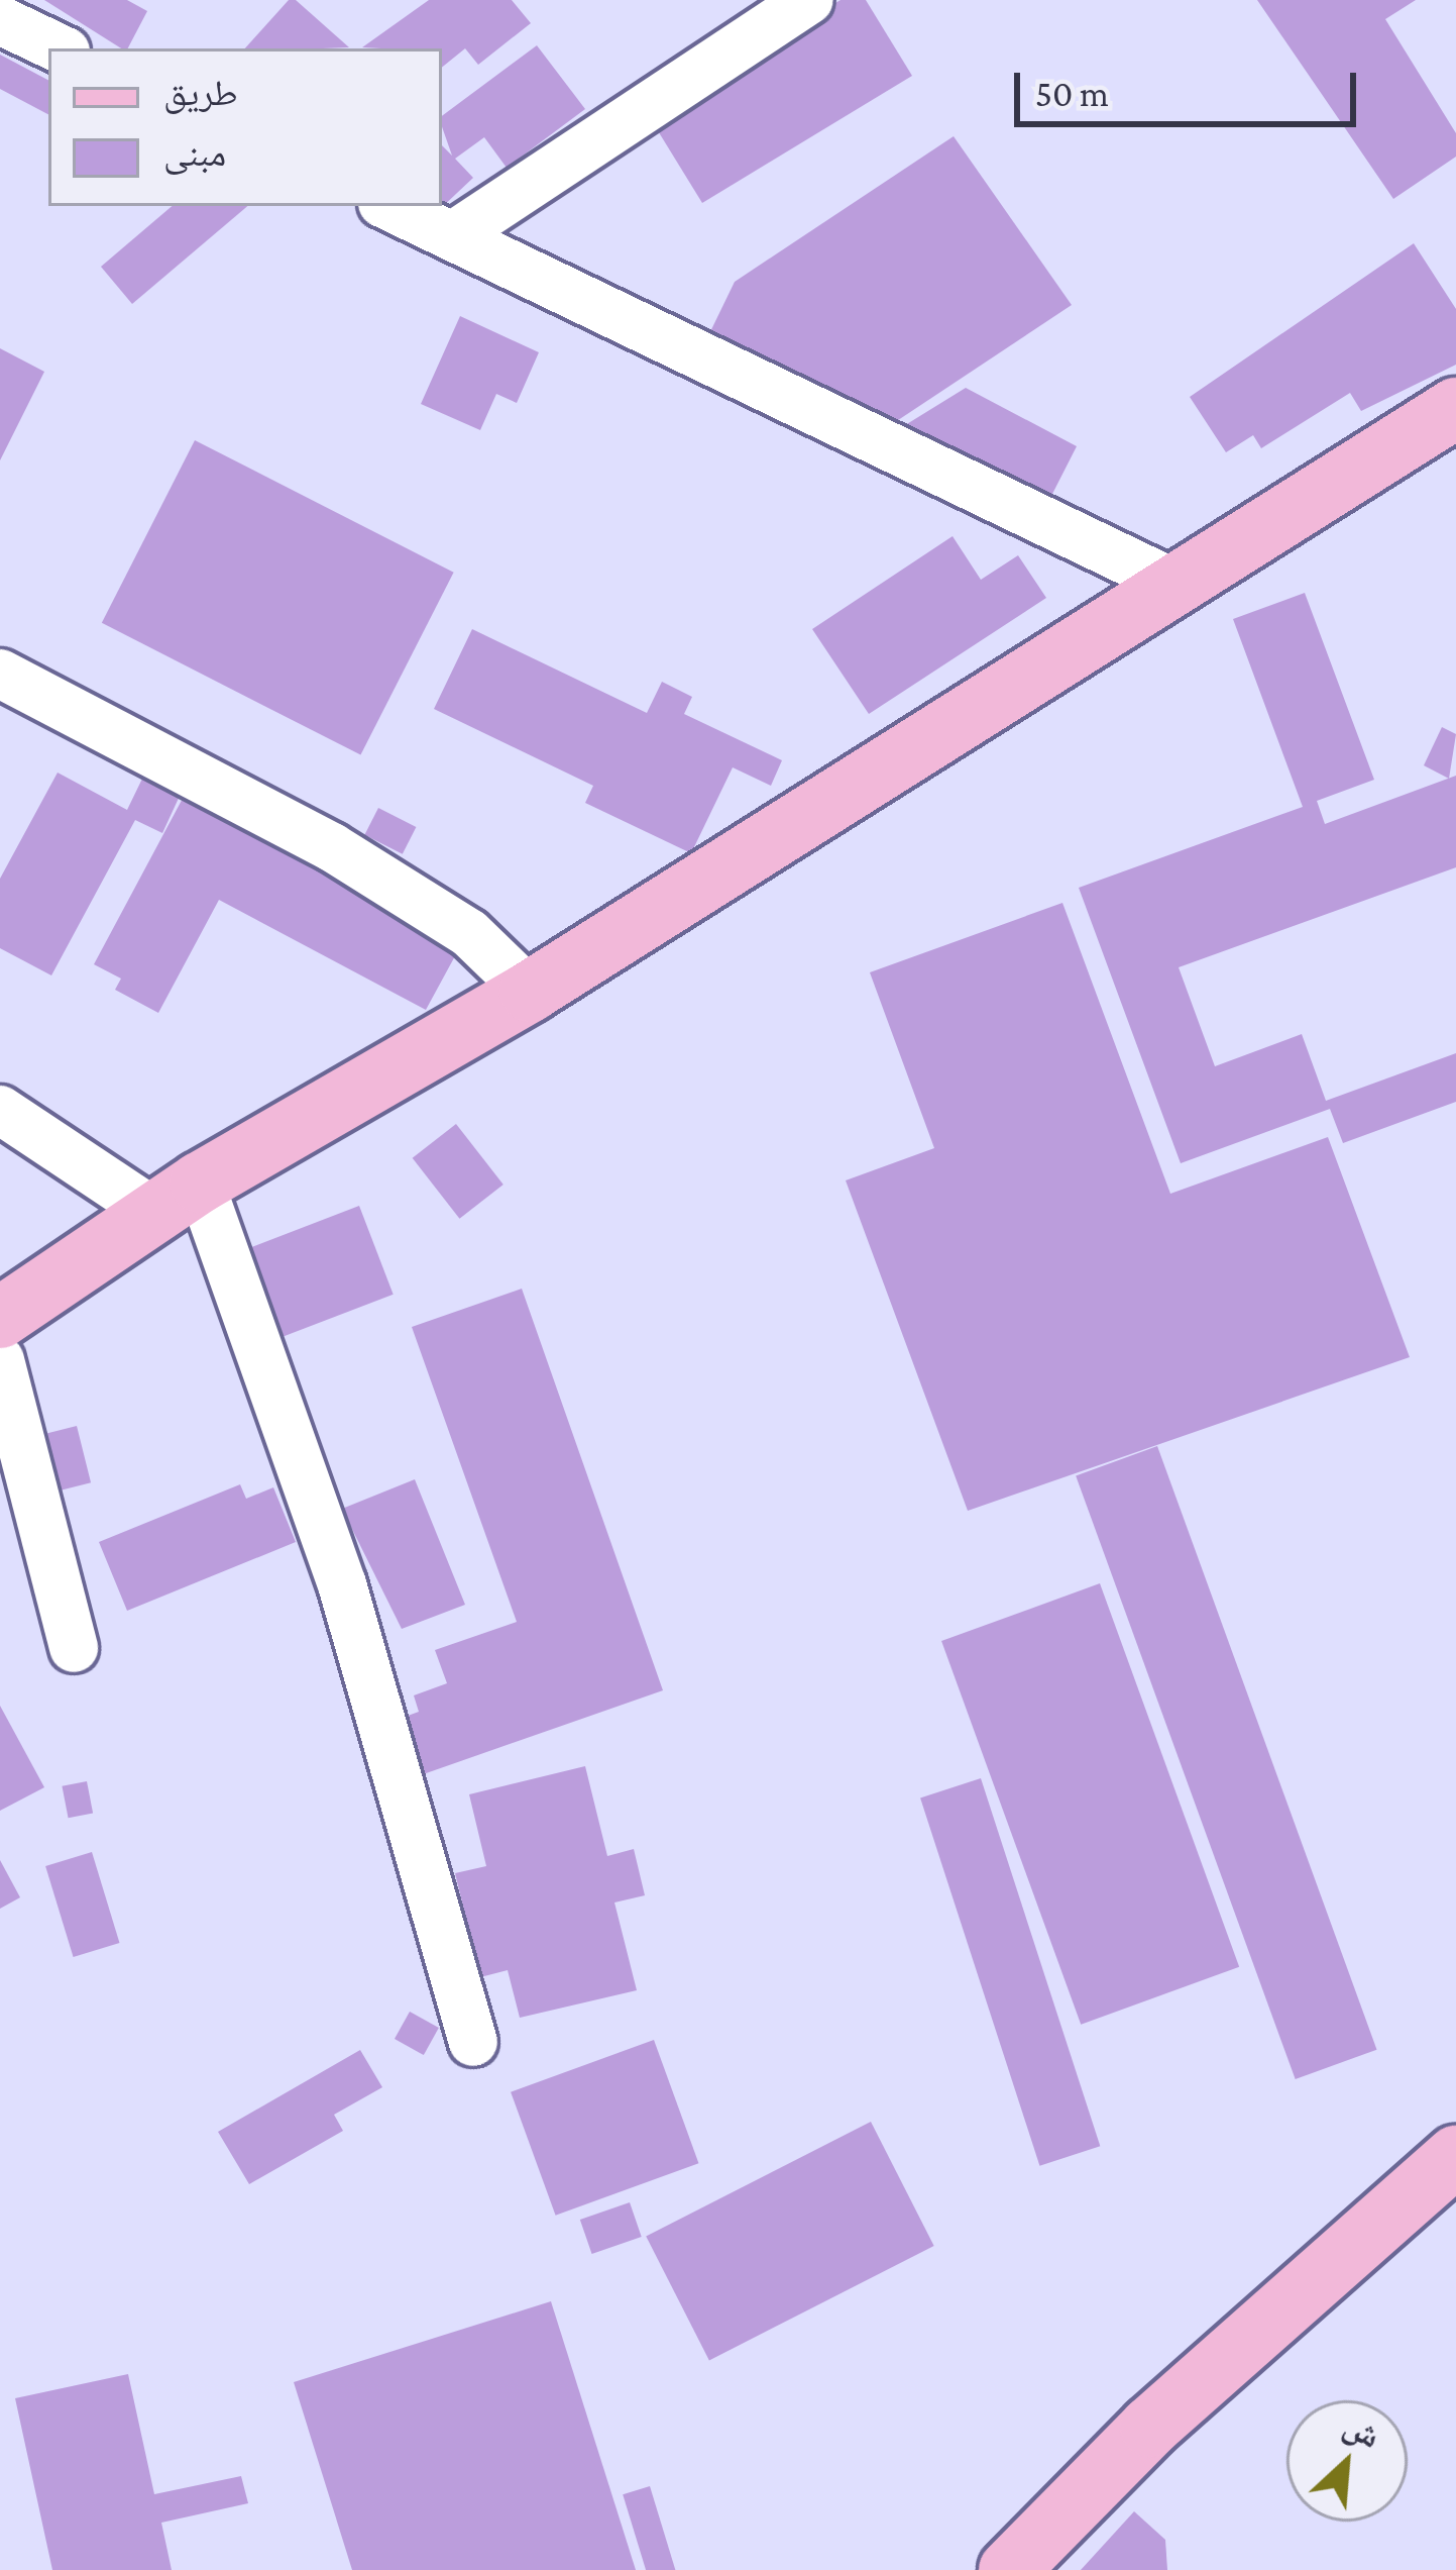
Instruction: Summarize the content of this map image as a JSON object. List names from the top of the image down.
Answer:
{
  "legend": ["طريق", "مبنى"],
  "scale_bar": "50 m",
  "north": "top right"
}
